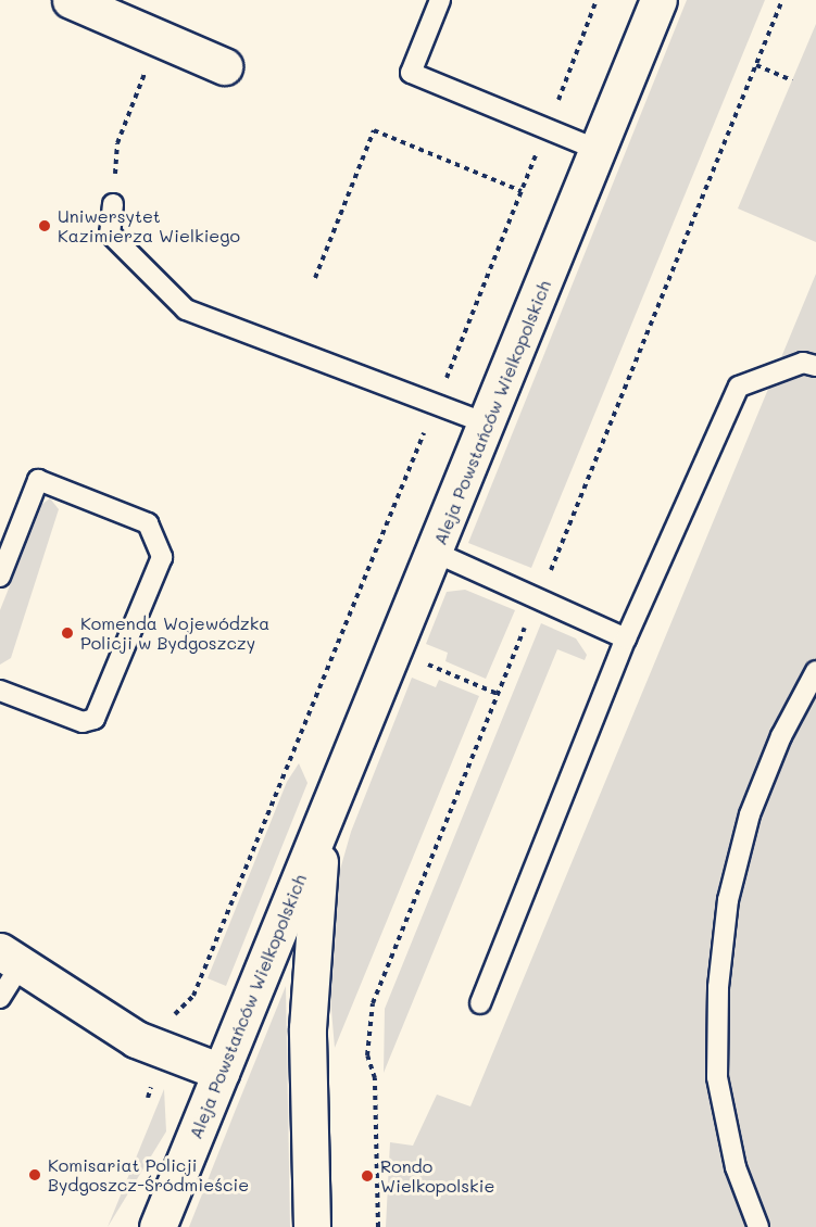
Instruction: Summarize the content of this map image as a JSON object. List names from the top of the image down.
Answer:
{
  "streets": {
    "street": ["Aleja Powstańców Wielkopolskich"]
  },
  "places": [
    "Uniwersytet Kazimierza Wielkiego",
    "Komenda Wojewódzka Policji w Bydgoszczy",
    "Komisariat Policji Bydgoszcz-Śródmieście",
    "Rondo Wielkopolskie"
  ]
}
